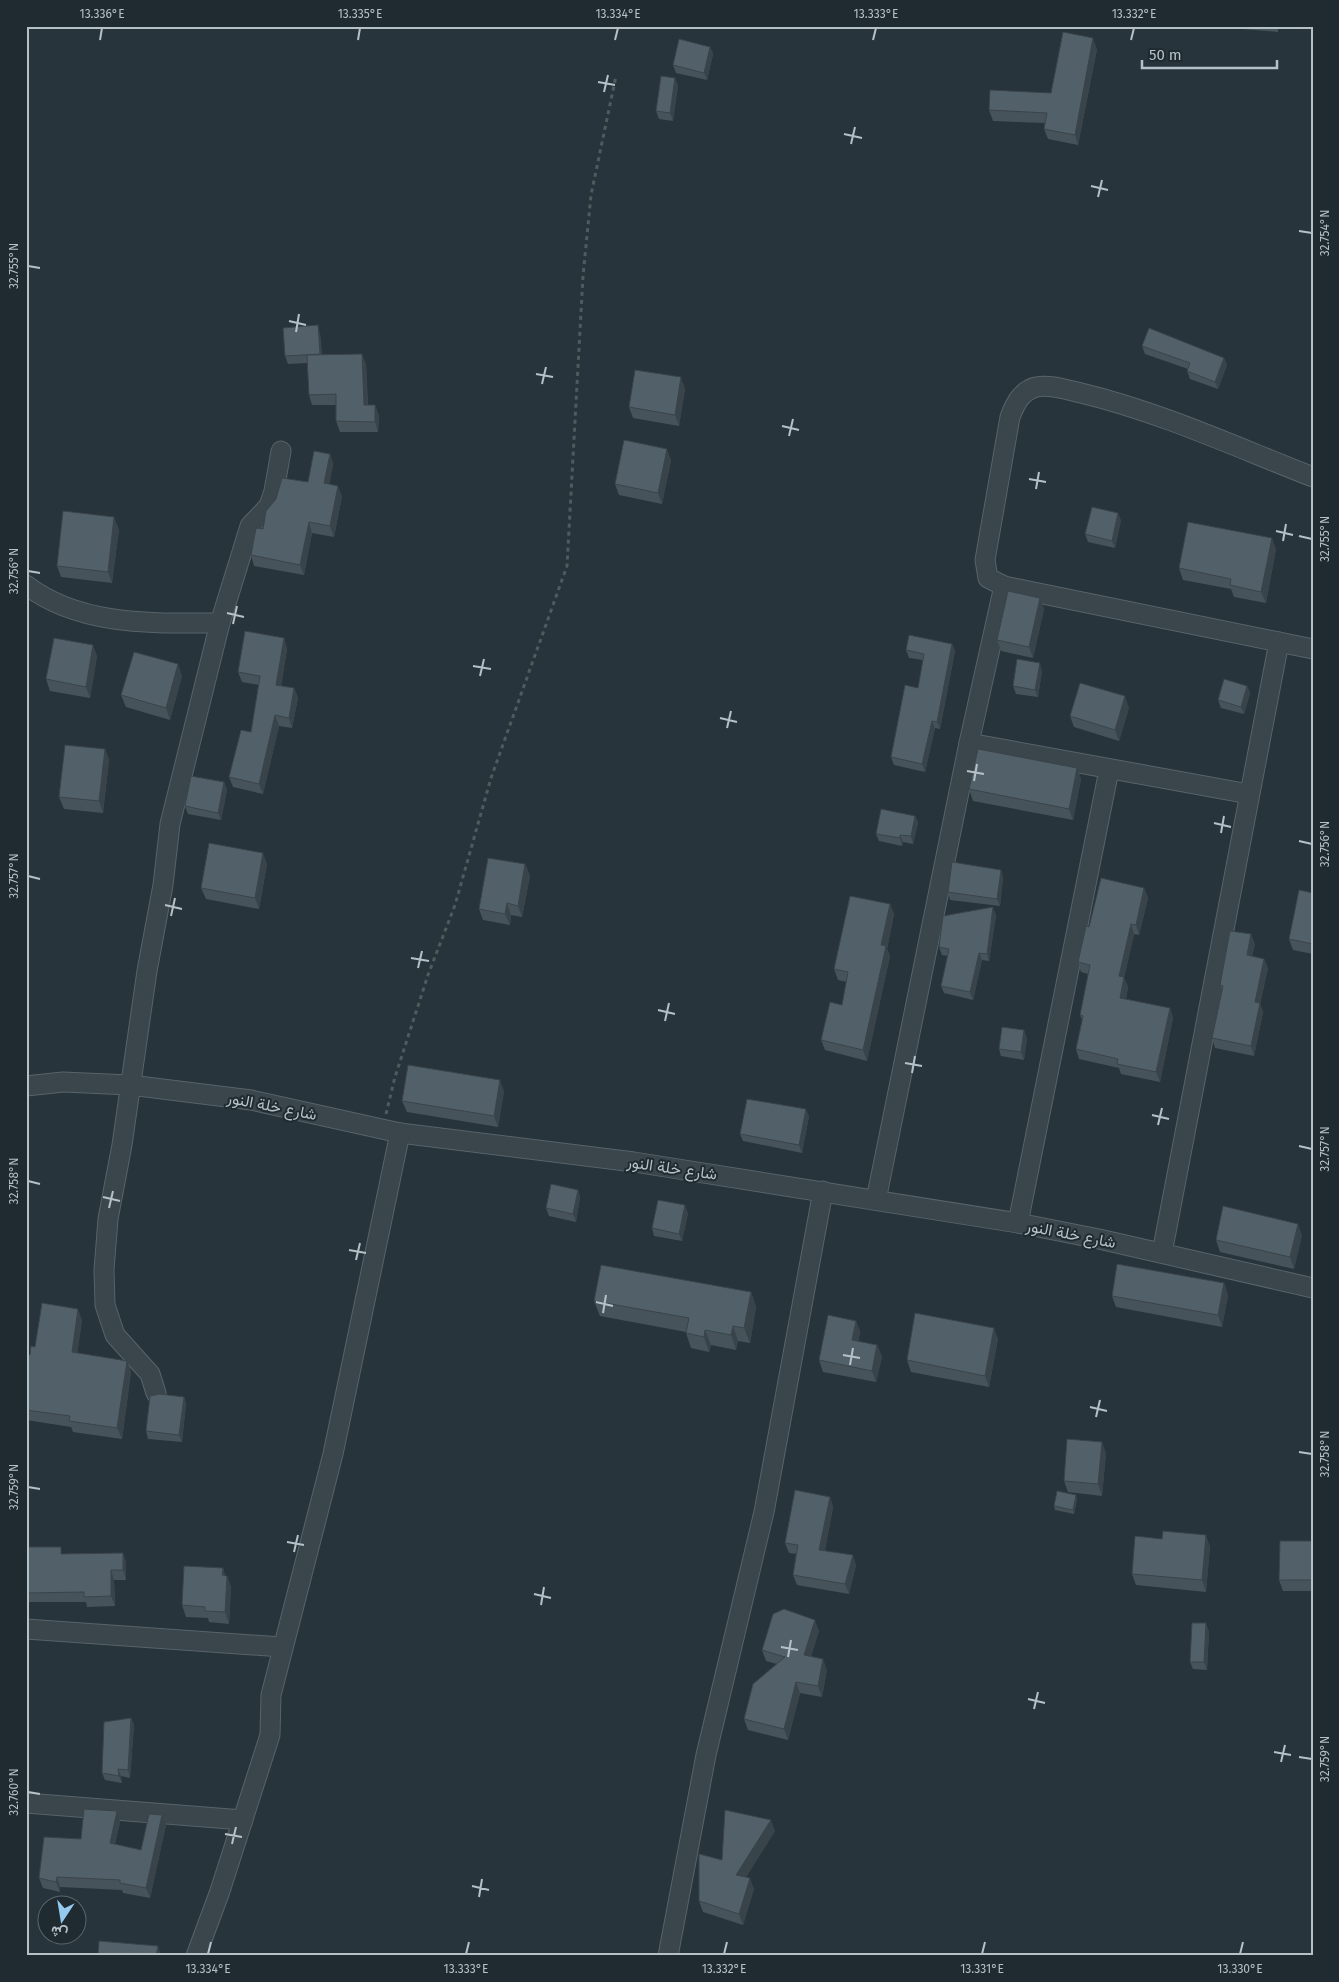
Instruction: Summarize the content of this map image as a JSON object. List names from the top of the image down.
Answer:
{
  "streets": {
    "street": ["شارع خلة النور"]
  },
  "scale_bar": "50 m",
  "north": "bottom",
  "coordinates": [
    "13.336°E",
    "13.335°E",
    "13.334°E",
    "13.333°E",
    "13.332°E",
    "32.754°N",
    "32.755°N",
    "32.756°N",
    "32.757°N",
    "32.758°N",
    "32.759°N",
    "32.760°N",
    "13.331°E",
    "13.330°E"
  ]
}
